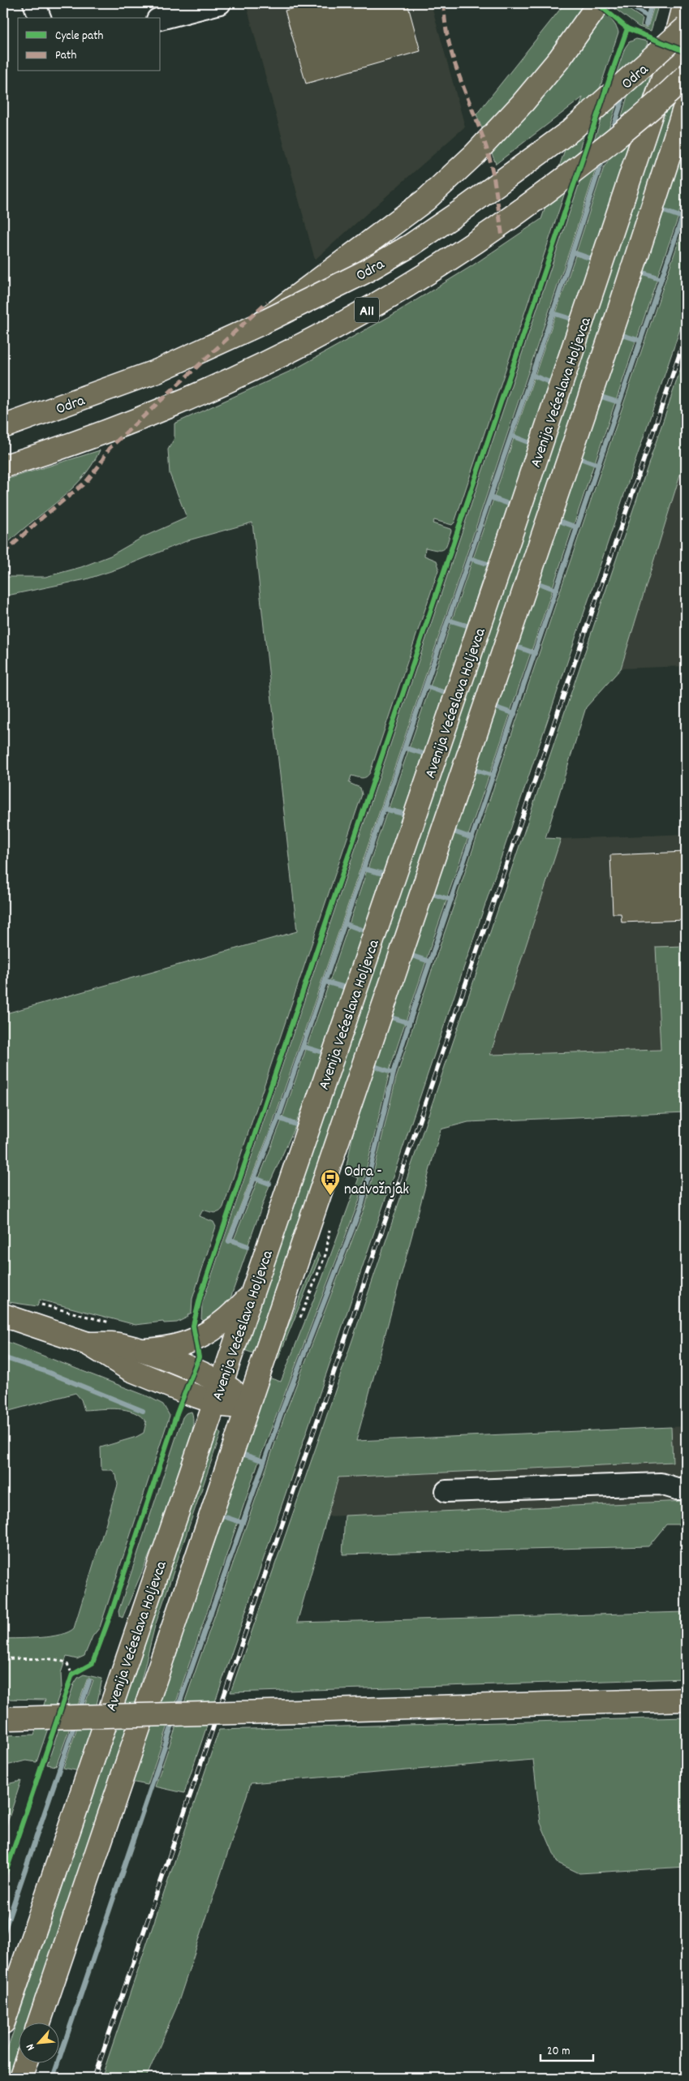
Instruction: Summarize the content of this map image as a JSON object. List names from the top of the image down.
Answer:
{
  "streets": {
    "main road": ["Odra", "A11", "Avenija Većeslava Holjevca"]
  },
  "places": {
    "bus stop": ["Odra - nadvožnjak"]
  },
  "legend": ["Cycle path", "Path"],
  "scale_bar": "20 m",
  "north": "bottom left"
}
